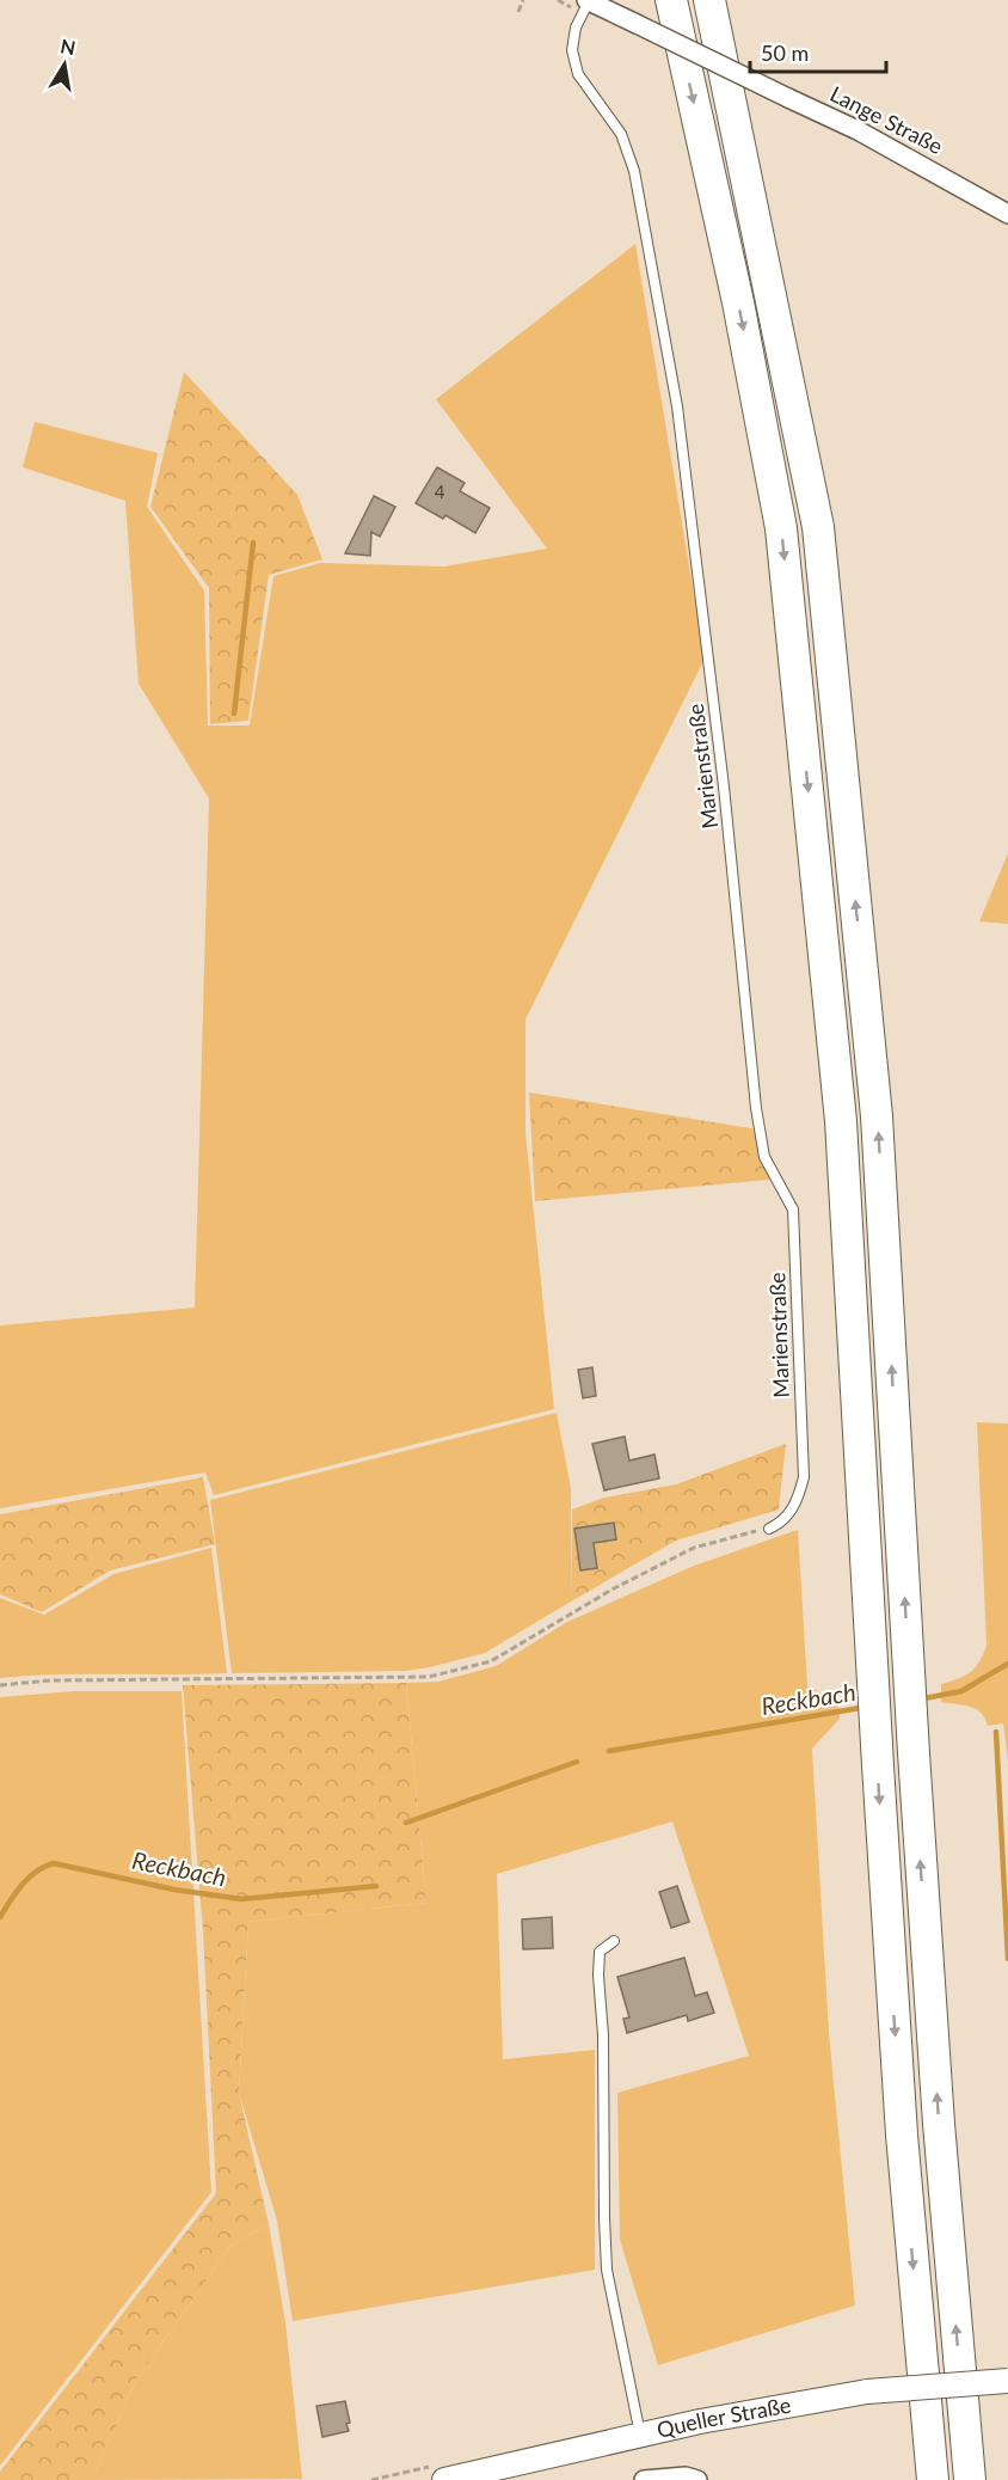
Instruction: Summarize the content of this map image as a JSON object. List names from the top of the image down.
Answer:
{
  "streets": {
    "street": ["Lange Straße", "Queller Straße"],
    "lane": ["Marienstraße"]
  },
  "crossings": [
    ["Lange Straße", "Marienstraße"]
  ],
  "water": ["Reckbach"],
  "house_numbers": ["4"],
  "scale_bar": "50 m",
  "north": "top"
}
